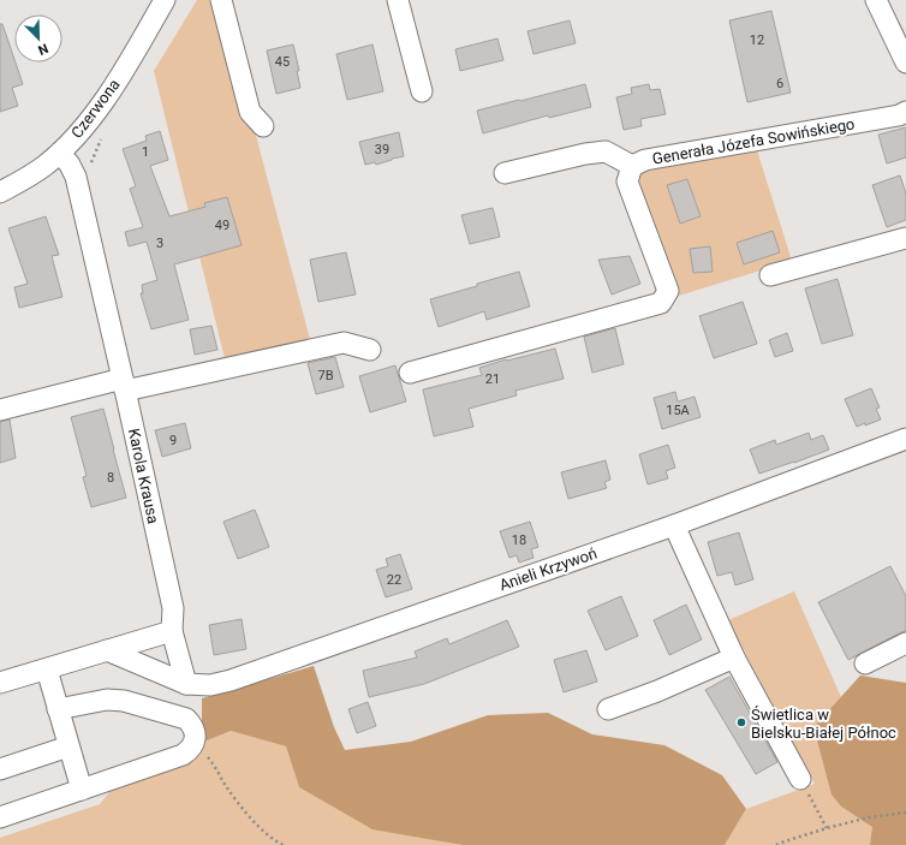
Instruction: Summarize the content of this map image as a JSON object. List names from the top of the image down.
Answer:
{
  "streets": {
    "street": [
      "Czerwona",
      "Generała Józefa Sowińskiego",
      "Karola Krausa",
      "Anieli Krzywoń"
    ]
  },
  "crossings": [
    ["Czerwona", "Karola Krausa"]
  ],
  "places": ["Świetlica w Bielsku-Białej Północ"],
  "house_numbers": [
    "12",
    "45",
    "6",
    "39",
    "1",
    "49",
    "3",
    "7B",
    "21",
    "15A",
    "9",
    "8",
    "18",
    "22"
  ],
  "north": "bottom right"
}
